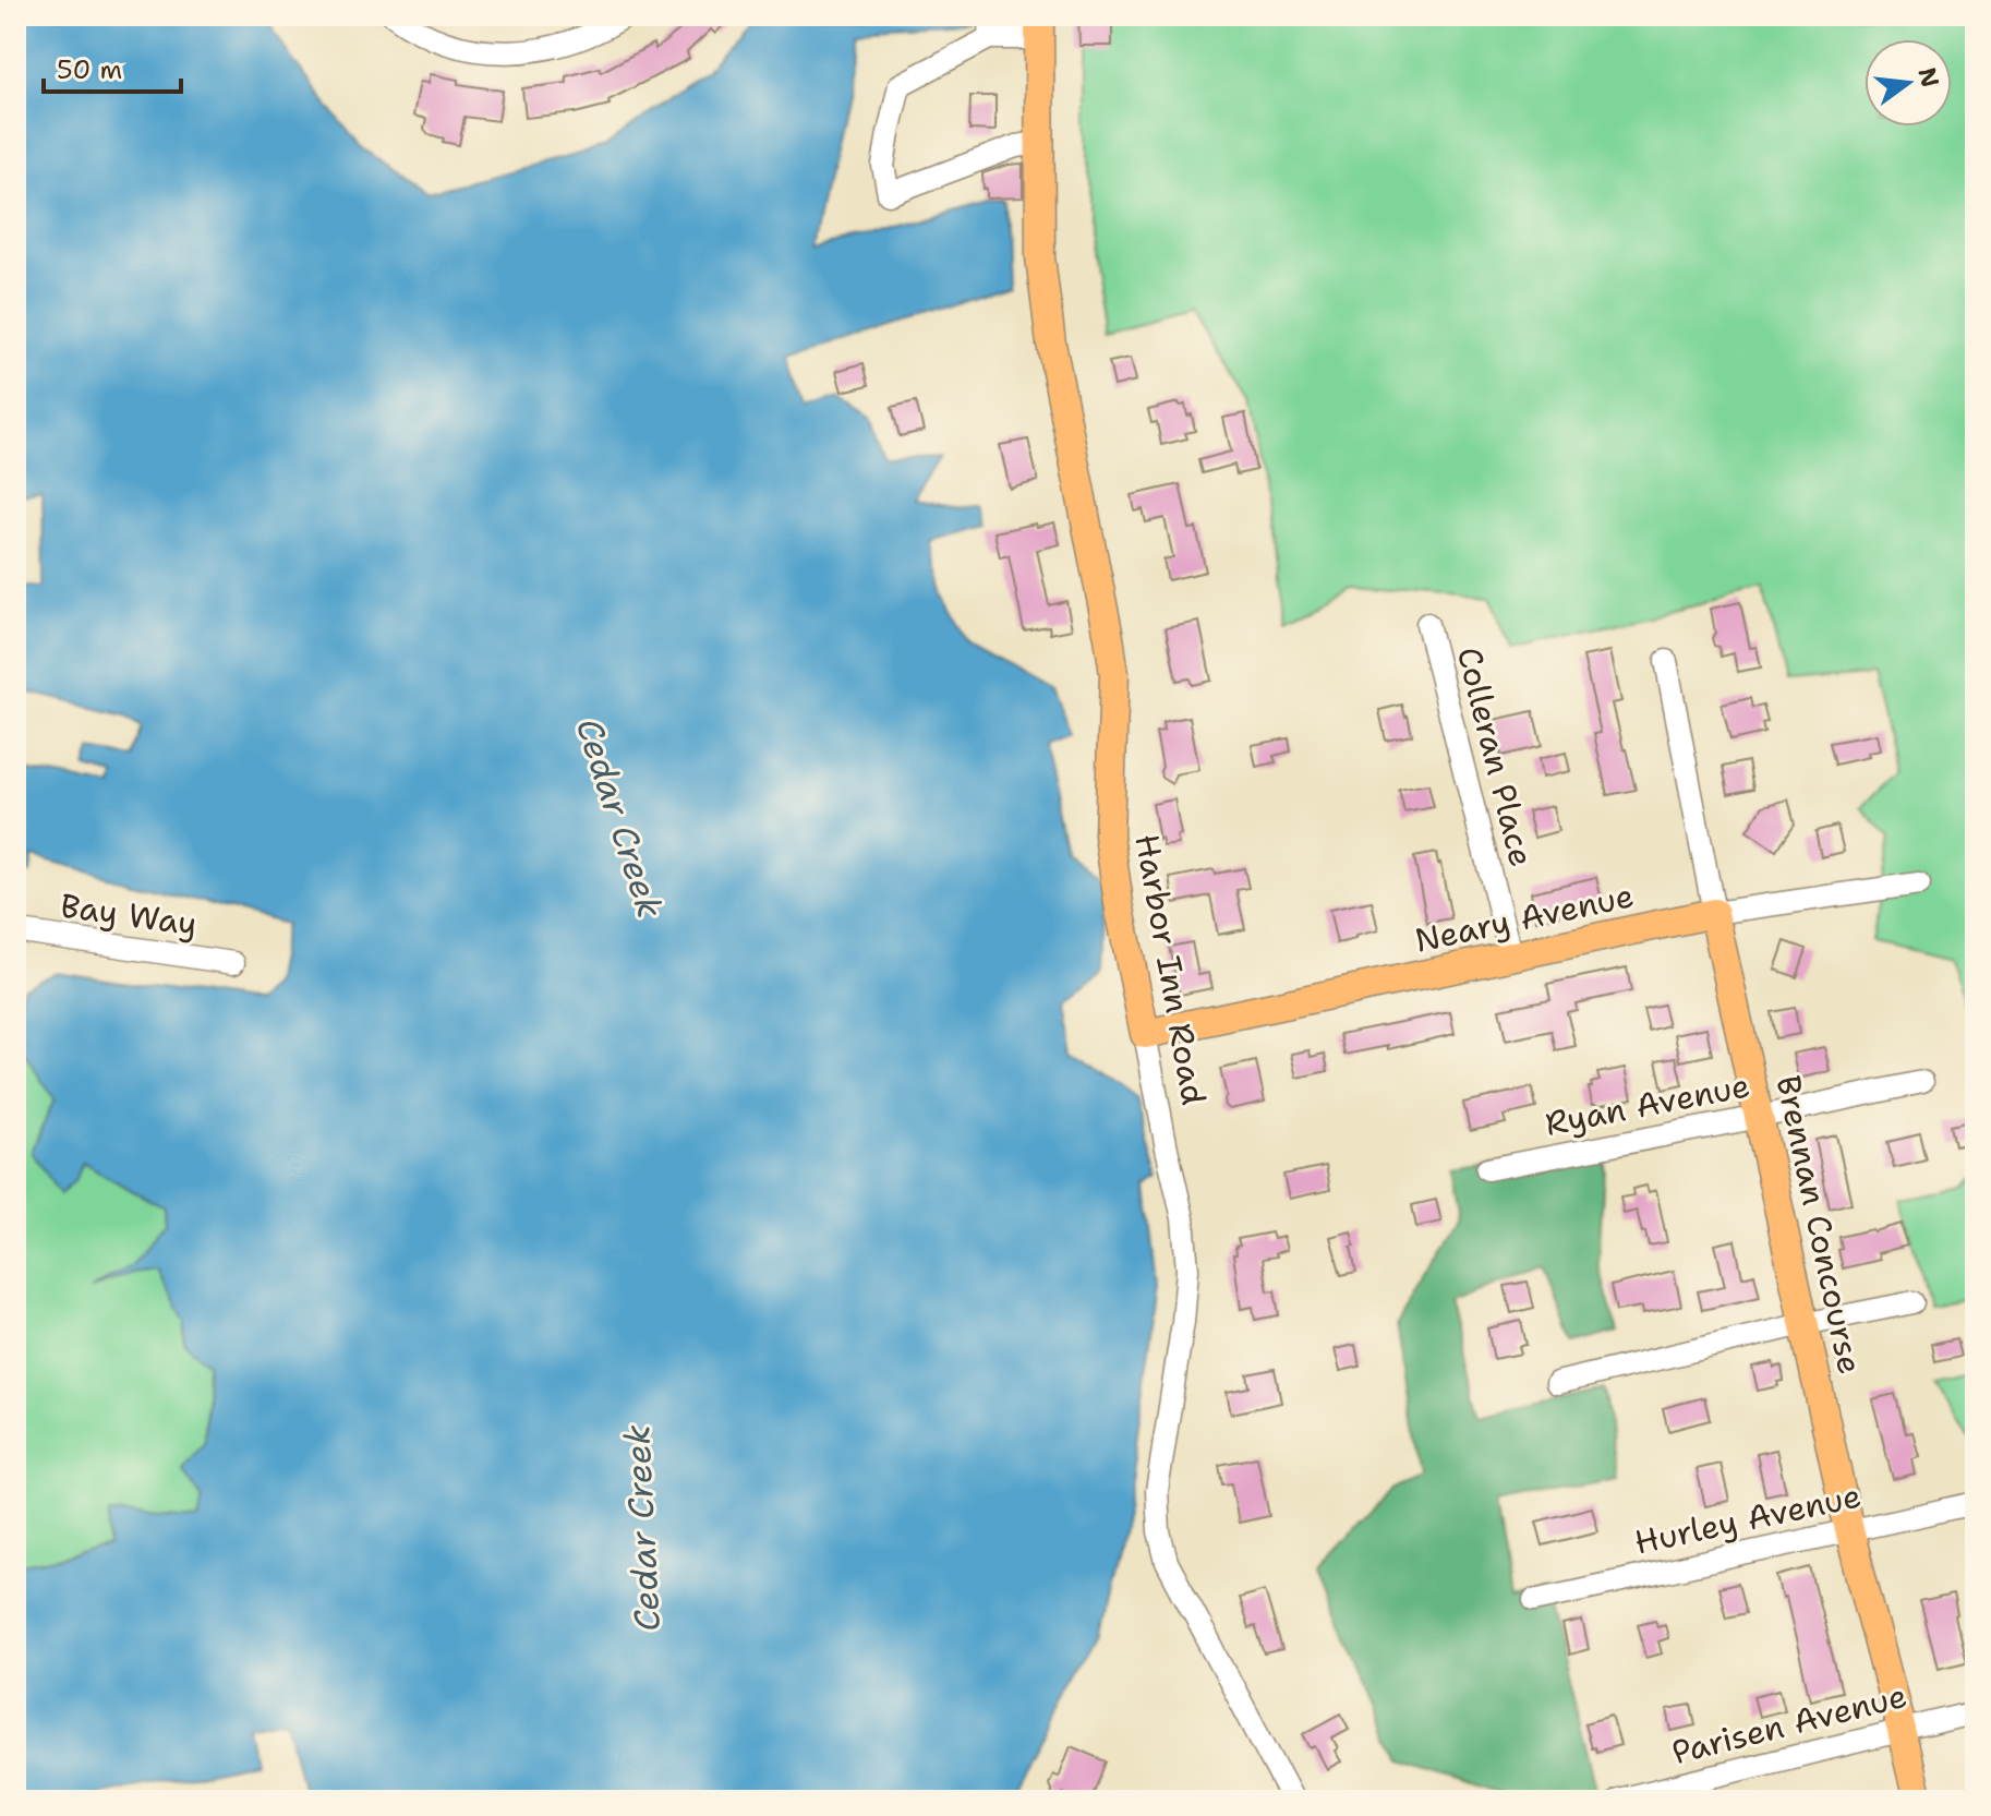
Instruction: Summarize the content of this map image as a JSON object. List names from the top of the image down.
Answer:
{
  "streets": {
    "main road": ["Neary Avenue", "Harbor Inn Road", "Brennan Concourse"],
    "street": [
      "Colleran Place",
      "Bay Way",
      "Ryan Avenue",
      "Hurley Avenue",
      "Parisen Avenue"
    ]
  },
  "crossings": [
    ["Colleran Place", "Neary Avenue"],
    ["Neary Avenue", "Harbor Inn Road"],
    ["Neary Avenue", "Brennan Concourse"],
    ["Ryan Avenue", "Brennan Concourse"],
    ["Brennan Concourse", "Hurley Avenue"],
    ["Brennan Concourse", "Parisen Avenue"]
  ],
  "water": ["Cedar Creek"],
  "scale_bar": "50 m",
  "north": "right"
}
